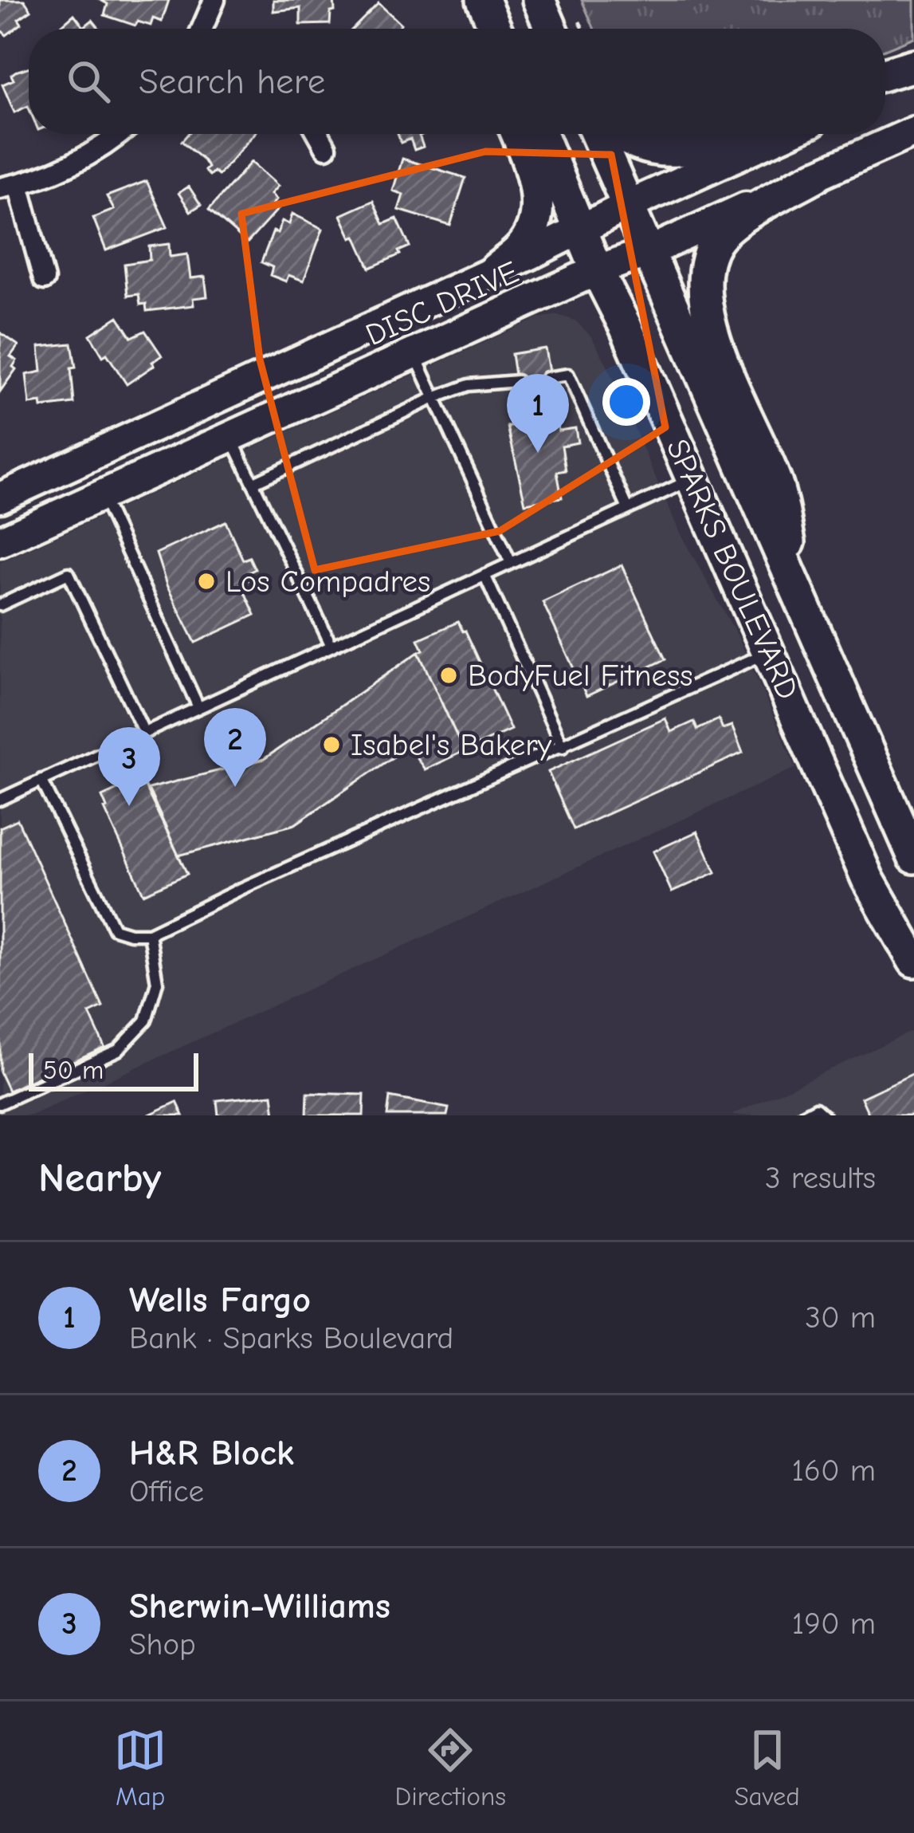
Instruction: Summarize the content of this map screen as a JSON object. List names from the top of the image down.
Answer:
{
  "streets": {
    "main road": ["DISC DRIVE", "SPARKS BOULEVARD"]
  },
  "crossings": [
    ["DISC DRIVE", "SPARKS BOULEVARD"]
  ],
  "places": ["Los Compadres", "BodyFuel Fitness", "Isabel's Bakery"],
  "scale_bar": "50 m",
  "page": {
    "search": "Search here",
    "pins": ["1", "2", "3"],
    "scale": "50 m",
    "heading": ["Nearby", "3 results"],
    "list": [
      {
        "mark": "1",
        "name": "Wells Fargo",
        "note": "Bank · Sparks Boulevard",
        "value": "30 m"
      },
      {
        "mark": "2",
        "name": "H&R Block",
        "note": "Office",
        "value": "160 m"
      },
      {
        "mark": "3",
        "name": "Sherwin-Williams",
        "note": "Shop",
        "value": "190 m"
      }
    ],
    "nav": ["Map", "Directions", "Saved"]
  }
}
